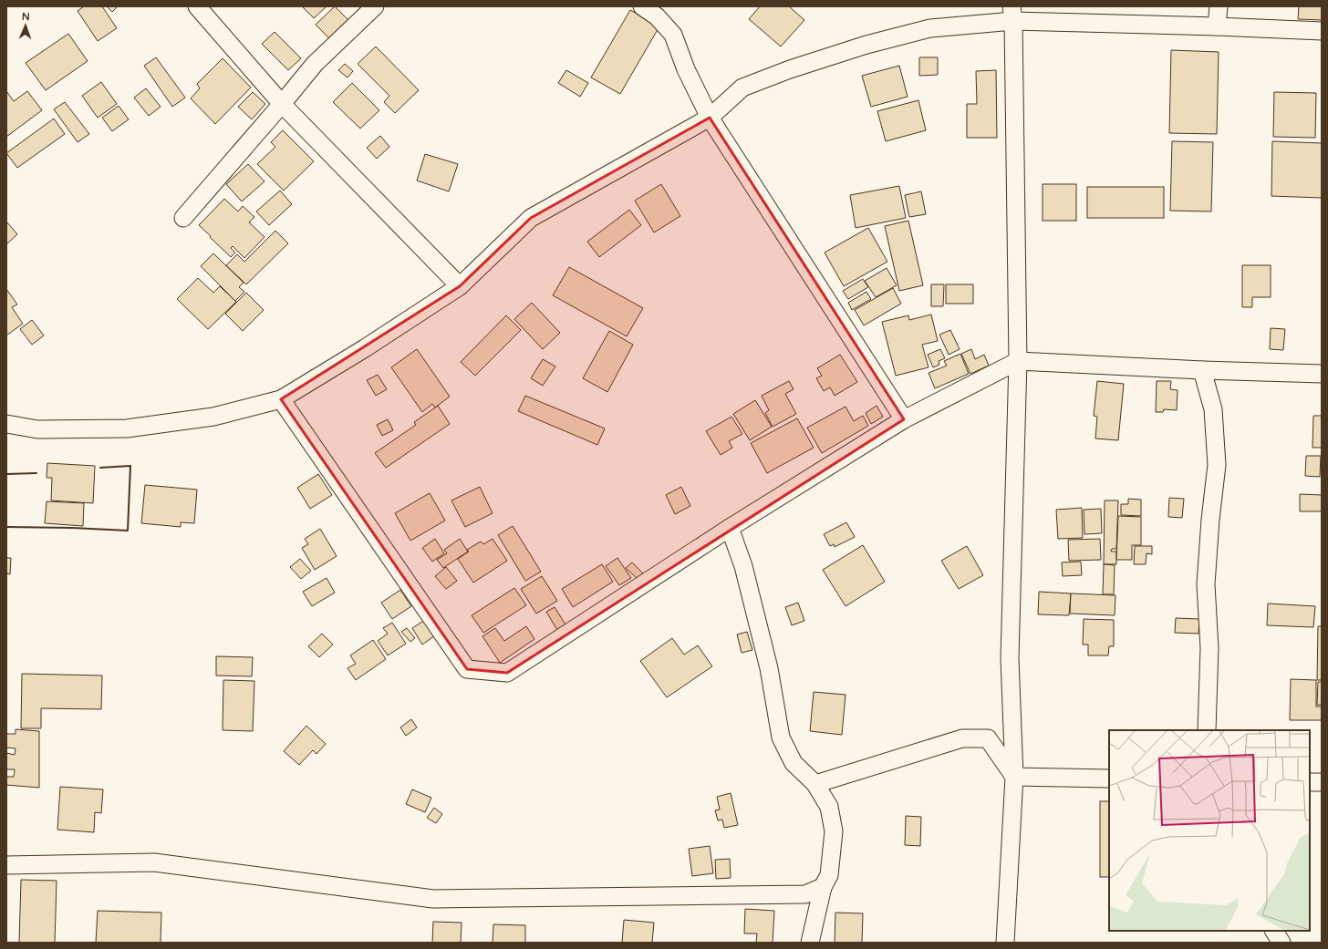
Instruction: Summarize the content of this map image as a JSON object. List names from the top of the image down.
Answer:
{
  "north": "top"
}
